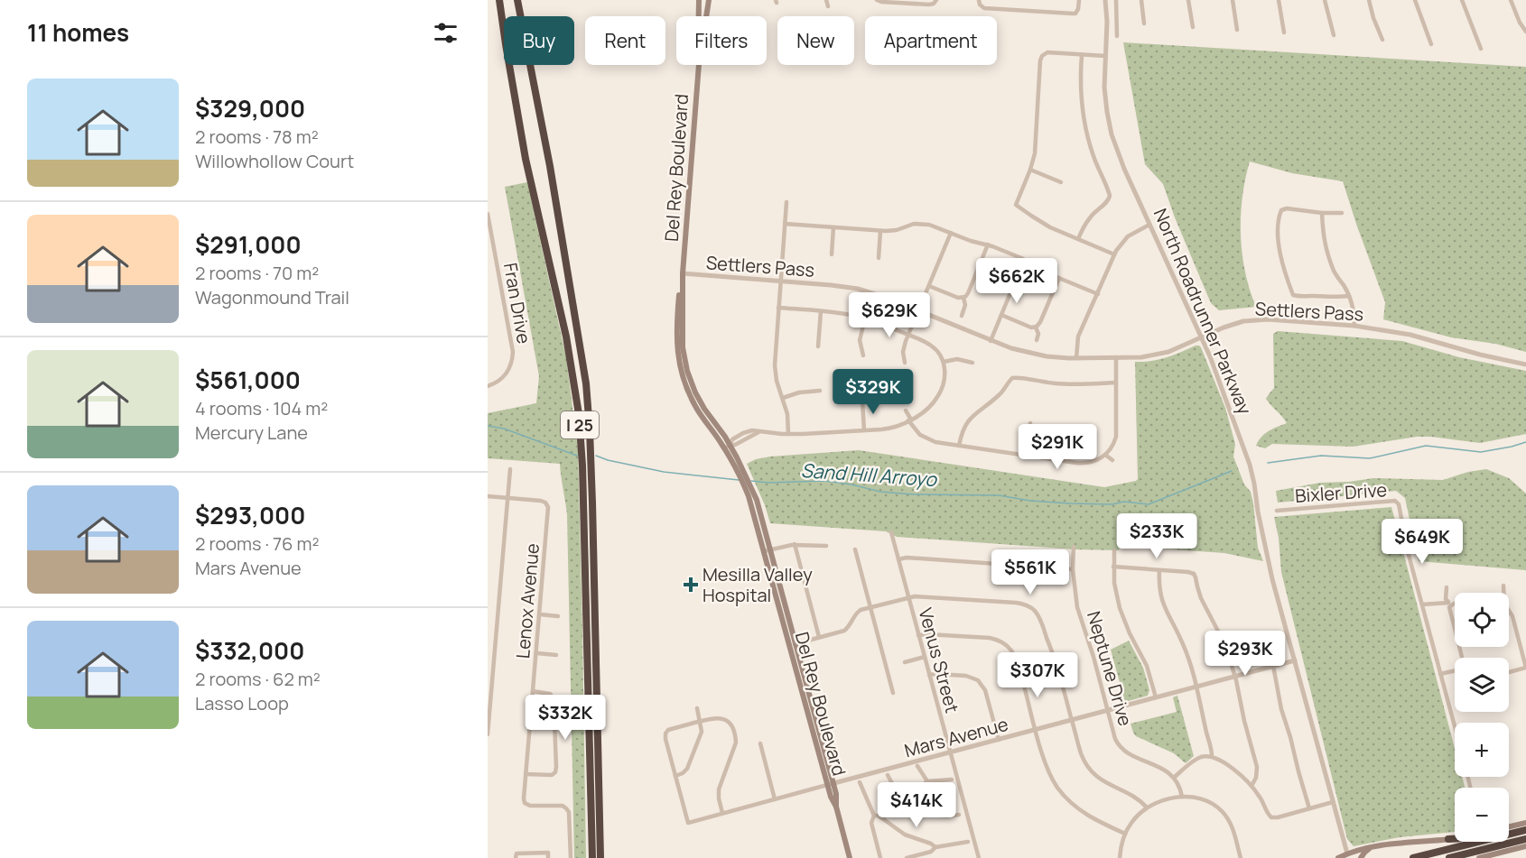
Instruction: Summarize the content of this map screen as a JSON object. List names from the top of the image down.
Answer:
{
  "streets": {
    "highway": ["I 25"],
    "main road": ["Del Rey Boulevard"],
    "street": [
      "Settlers Pass",
      "Fran Drive",
      "North Roadrunner Parkway",
      "Bixler Drive",
      "Lenox Avenue",
      "Venus Street",
      "Neptune Drive",
      "Mars Avenue"
    ]
  },
  "crossings": [
    ["Del Rey Boulevard", "Settlers Pass"],
    ["Del Rey Boulevard", "Mars Avenue"],
    ["Settlers Pass", "North Roadrunner Parkway"],
    ["North Roadrunner Parkway", "Mars Avenue"],
    ["Venus Street", "Mars Avenue"],
    ["Neptune Drive", "Mars Avenue"]
  ],
  "water": ["Sand Hill Arroyo"],
  "places": {
    "health": ["Mesilla Valley Hospital"]
  },
  "page": {
    "heading": "11 homes",
    "chip": [
      "Buy",
      "Rent",
      "Filters",
      "New",
      "Apartment"
    ],
    "list": [
      {
        "name": "$329,000",
        "note": "2 rooms · 78 m² · Willowhollow Court"
      },
      {
        "name": "$291,000",
        "note": "2 rooms · 70 m² · Wagonmound Trail"
      },
      {
        "name": "$561,000",
        "note": "4 rooms · 104 m² · Mercury Lane"
      },
      {
        "name": "$293,000",
        "note": "2 rooms · 76 m² · Mars Avenue"
      },
      {
        "name": "$332,000",
        "note": "2 rooms · 62 m² · Lasso Loop"
      }
    ],
    "price": [
      "$662K",
      "$629K",
      "$329K",
      "$291K",
      "$233K",
      "$649K",
      "$561K",
      "$293K",
      "$307K",
      "$332K",
      "$414K"
    ],
    "map_buttons": ["+", "−"]
  }
}
